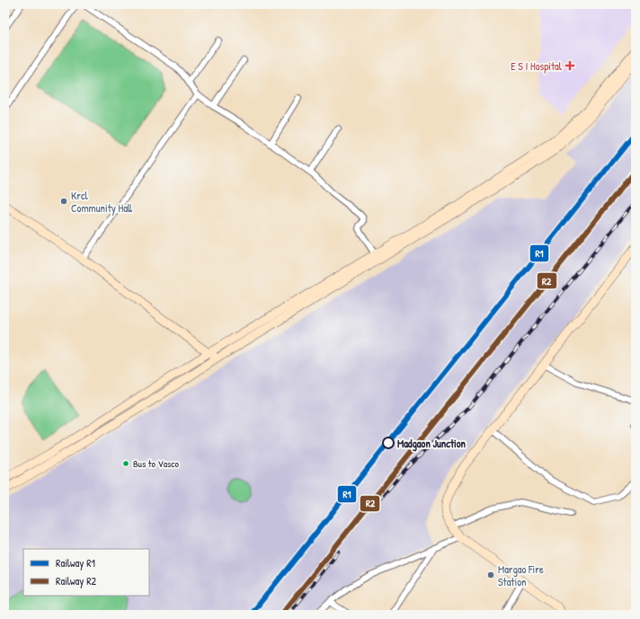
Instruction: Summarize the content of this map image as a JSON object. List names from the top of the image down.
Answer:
{
  "places": {
    "health": ["E S I Hospital"],
    "other": [
      "Krcl Community Hall",
      "Madgaon Junction",
      "Bus to Vasco",
      "Margao Fire Station"
    ]
  },
  "lines": ["rail line R1", "rail line R2"],
  "legend": ["Railway R1", "Railway R2"]
}
